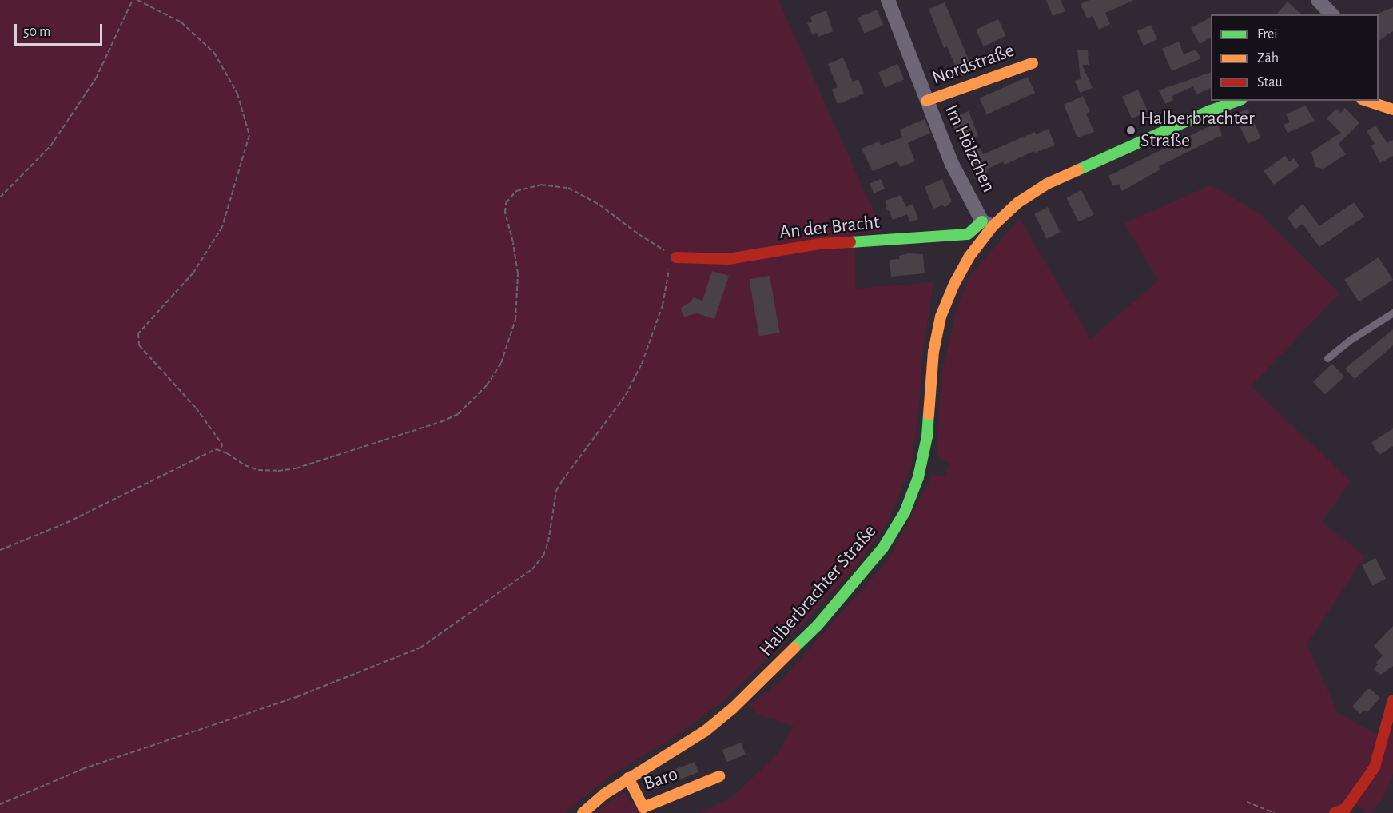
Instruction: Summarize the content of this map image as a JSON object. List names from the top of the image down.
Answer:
{
  "streets": {
    "main road": [
      "Nordstraße",
      "An der Bracht",
      "Halberbrachter Straße",
      "Baro"
    ],
    "street": ["Im Hölzchen"]
  },
  "crossings": [
    ["Nordstraße", "Im Hölzchen"],
    ["Im Hölzchen", "An der Bracht"],
    ["Im Hölzchen", "Halberbrachter Straße"],
    ["An der Bracht", "Halberbrachter Straße"],
    ["Halberbrachter Straße", "Baro"]
  ],
  "places": ["Halberbrachter Straße"],
  "legend": ["Frei", "Zäh", "Stau"],
  "scale_bar": "50 m"
}
